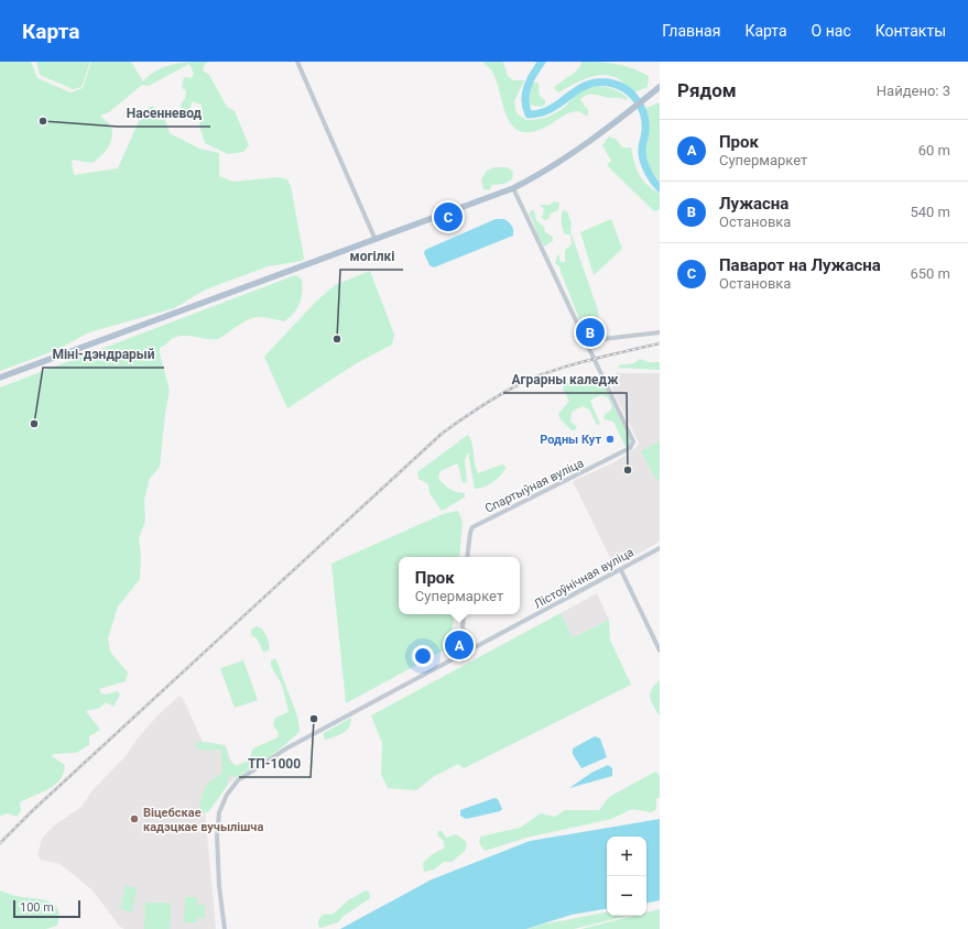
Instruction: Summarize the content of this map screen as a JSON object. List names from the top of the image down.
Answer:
{
  "streets": {
    "street": ["Спартыўная вуліца", "Лістоўнічная вуліца"]
  },
  "places": [
    "Насенневод",
    "могілкі",
    "Міні-дэндрарый",
    "Родны Кут",
    "Аграрны каледж",
    "ТП-1000",
    "Віцебскае кадэцкае вучылішча"
  ],
  "scale_bar": "100 m",
  "page": {
    "header": "Карта",
    "nav": [
      "Главная",
      "Карта",
      "О нас",
      "Контакты"
    ],
    "heading": ["Рядом", "Найдено: 3"],
    "list": [
      {
        "mark": "A",
        "name": "Прок",
        "note": "Супермаркет",
        "value": "60 m"
      },
      {
        "mark": "B",
        "name": "Лужасна",
        "note": "Остановка",
        "value": "540 m"
      },
      {
        "mark": "C",
        "name": "Паварот на Лужасна",
        "note": "Остановка",
        "value": "650 m"
      }
    ],
    "pins": ["C", "B", "A"],
    "popup": ["Прок", "Супермаркет"],
    "map_buttons": ["+", "−"],
    "scale": "100 m"
  }
}
